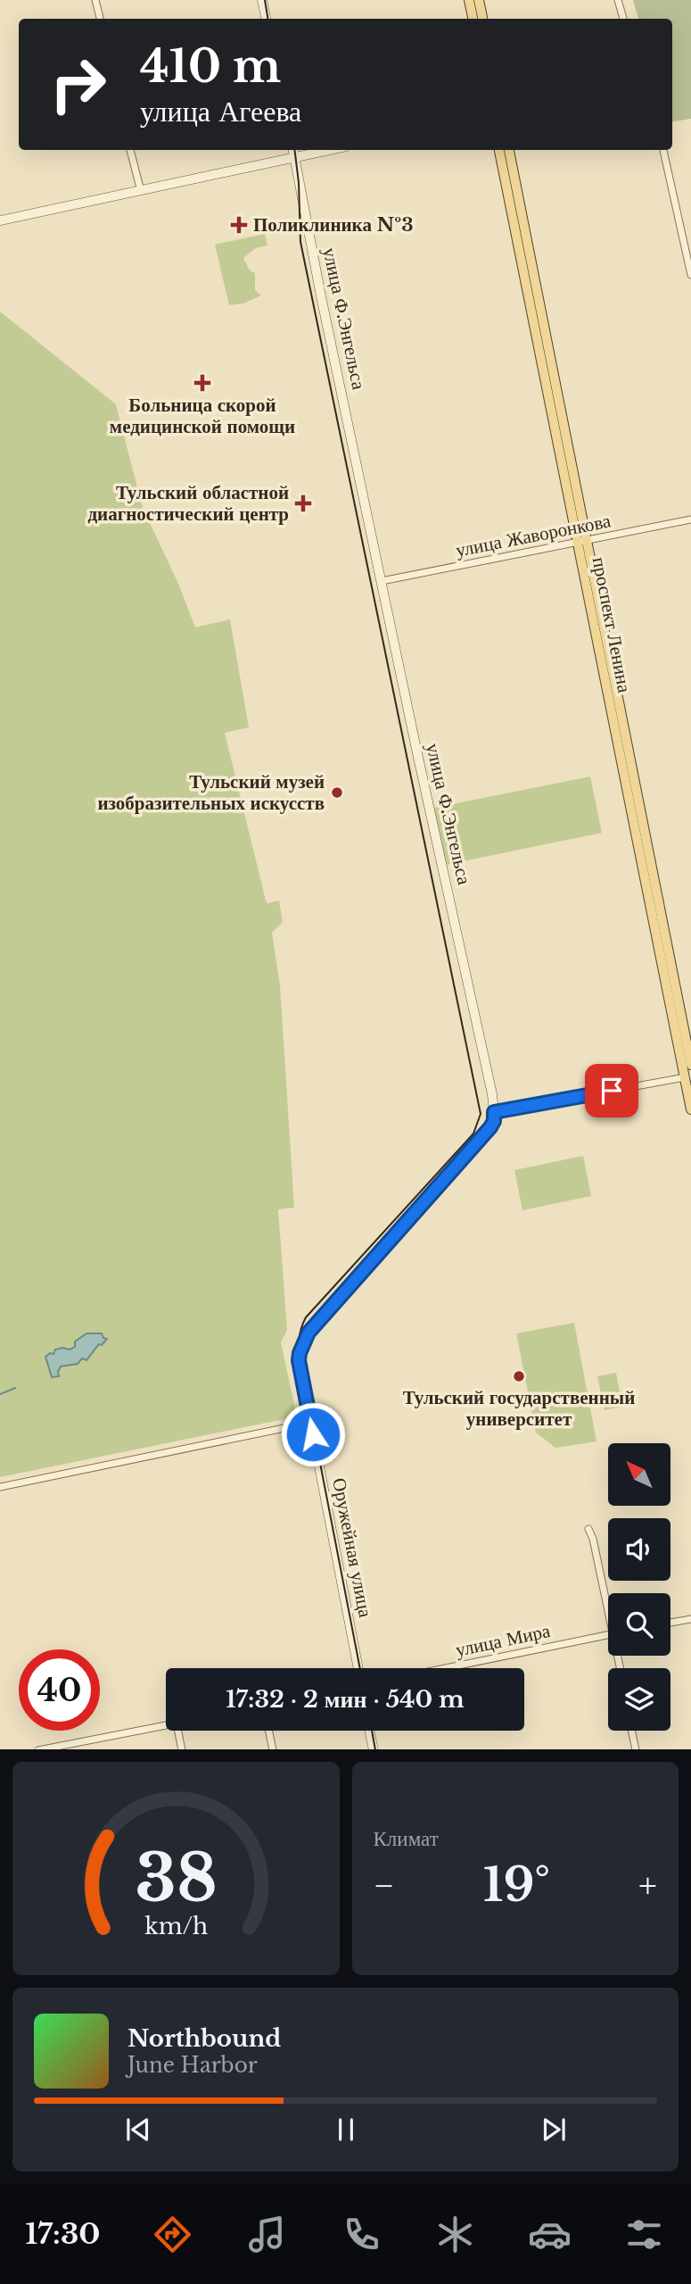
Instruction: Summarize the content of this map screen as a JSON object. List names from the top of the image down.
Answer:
{
  "streets": {
    "main road": ["проспект Ленина"],
    "street": [
      "улица Ф.Энгельса",
      "улица Жаворонкова",
      "Оружейная улица",
      "улица Мира"
    ]
  },
  "crossings": [
    ["улица Ф.Энгельса", "улица Жаворонкова"],
    ["улица Жаворонкова", "проспект Ленина"]
  ],
  "places": {
    "health": ["Поликлиника №3", "Больница скорой медицинской помощи", "Тульский областной диагностический центр"],
    "other": ["Тульский музей изобразительных искусств", "Тульский государственный университет"]
  },
  "north": "top left",
  "page": {
    "turn": ["410 m", "улица Агеева"],
    "limit": "40",
    "trip": "17:32 · 2 мин · 540 m",
    "tile": "Климат",
    "heat": ["−", "19°", "+"],
    "song": ["Northbound", "June Harbor"],
    "tabs": "17:30",
    "gauge": ["38", "km/h"]
  }
}
